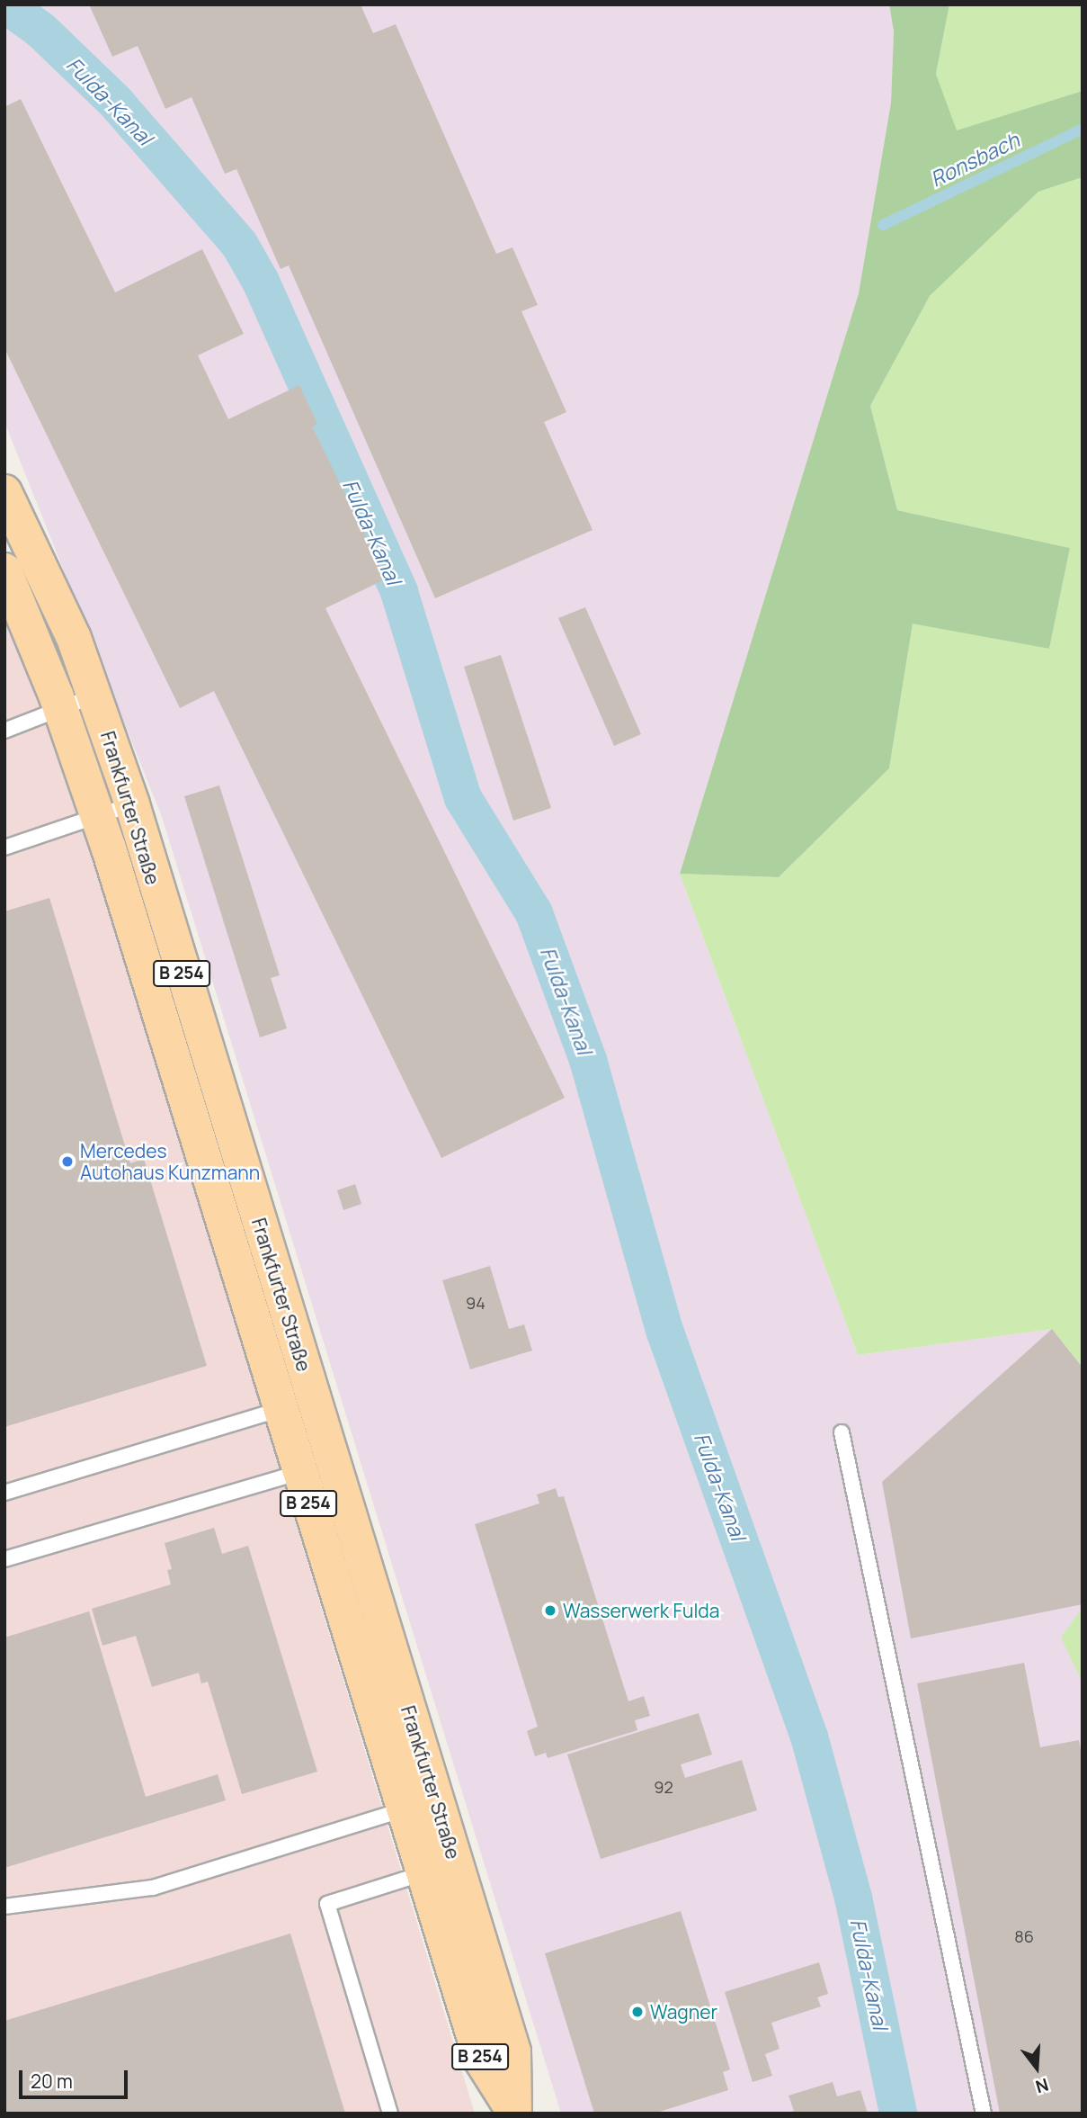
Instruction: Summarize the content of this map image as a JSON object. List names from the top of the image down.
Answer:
{
  "streets": {
    "main road": ["Frankfurter Straße", "B 254"]
  },
  "water": ["Fulda-Kanal", "Ronsbach"],
  "places": ["Mercedes Autohaus Kunzmann", "Wasserwerk Fulda", "Wagner"],
  "house_numbers": ["94", "92", "86"],
  "scale_bar": "20 m",
  "north": "bottom"
}
